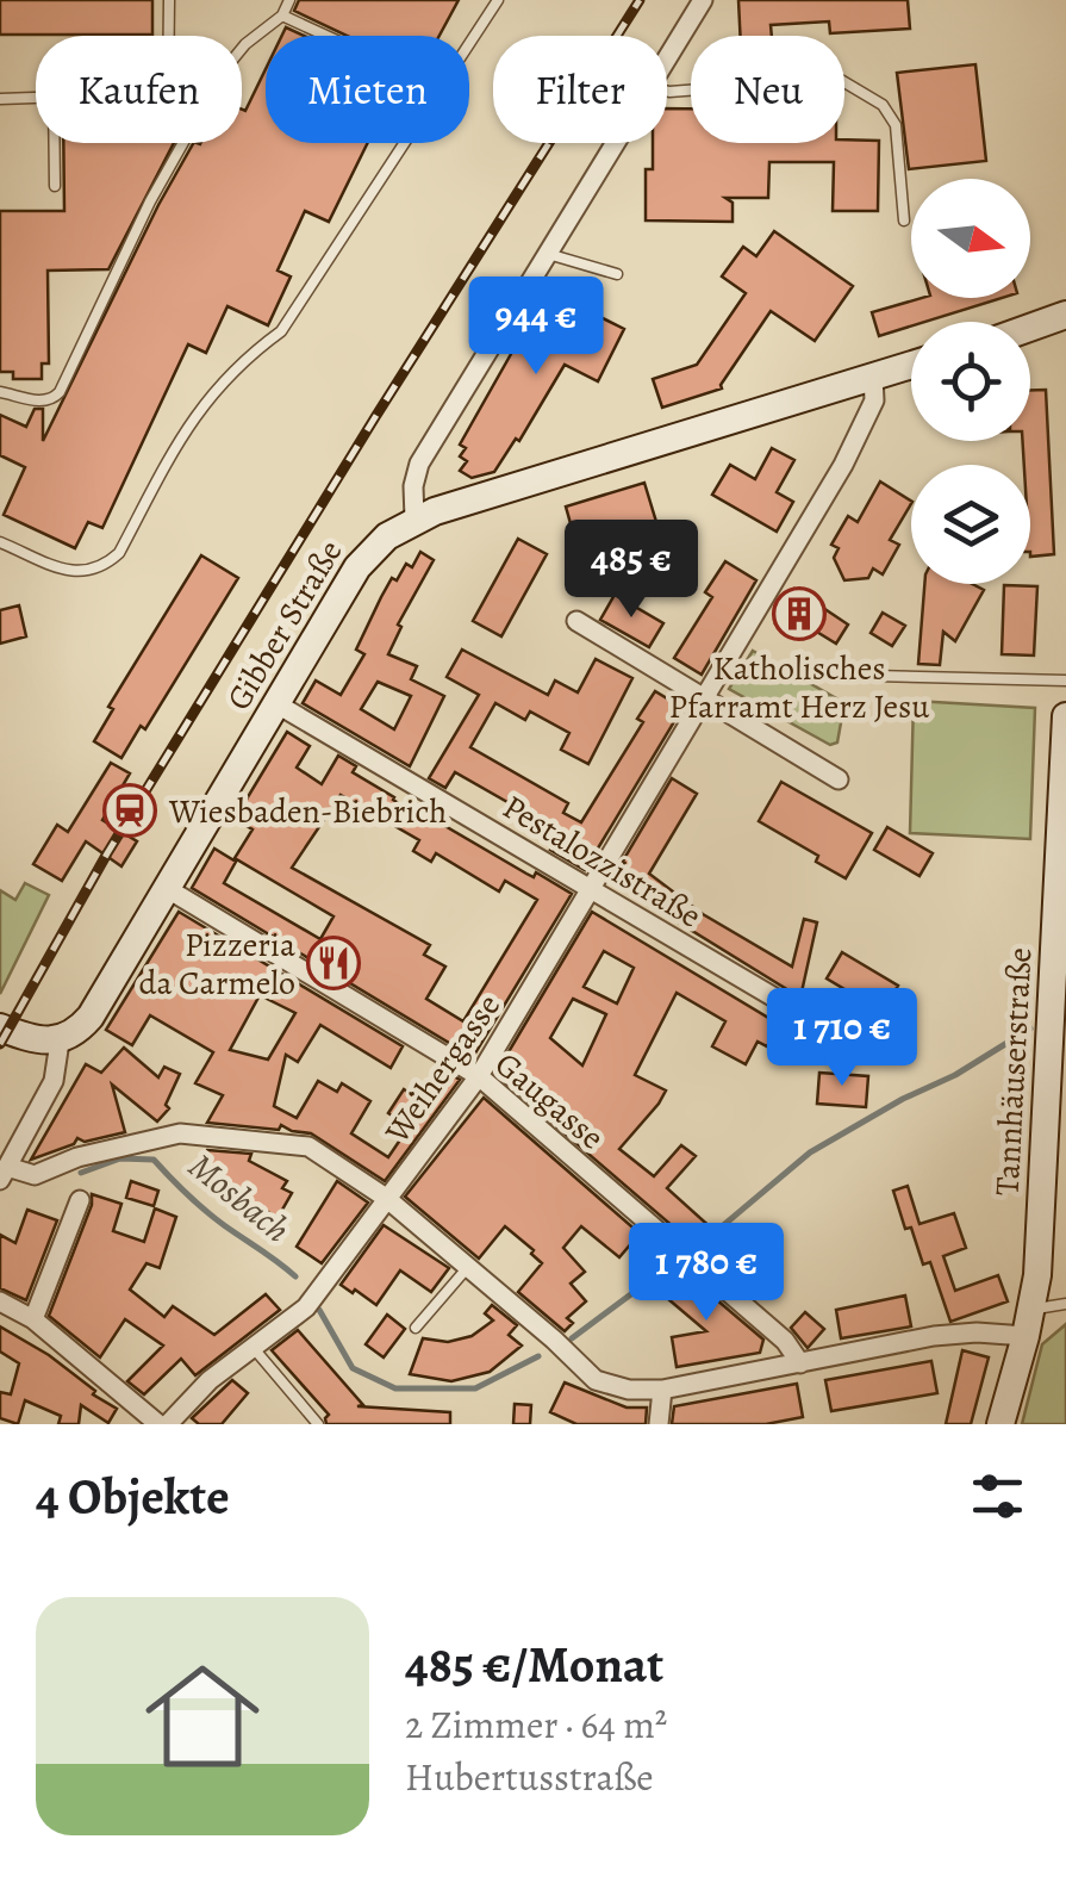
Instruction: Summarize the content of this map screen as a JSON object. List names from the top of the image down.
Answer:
{
  "streets": {
    "street": [
      "Gibber Straße",
      "Pestalozzistraße",
      "Weihergasse",
      "Tannhäuserstraße",
      "Gaugasse"
    ]
  },
  "crossings": [
    ["Gibber Straße", "Pestalozzistraße"],
    ["Gibber Straße", "Gaugasse"],
    ["Pestalozzistraße", "Weihergasse"],
    ["Weihergasse", "Gaugasse"]
  ],
  "water": ["Mosbach"],
  "places": {
    "building": ["Katholisches Pfarramt Herz Jesu"],
    "station": ["Wiesbaden-Biebrich"],
    "restaurant": ["Pizzeria da Carmelo"]
  },
  "north": "right",
  "page": {
    "chip": [
      "Kaufen",
      "Mieten",
      "Filter",
      "Neu"
    ],
    "price": [
      "944 €",
      "485 €",
      "1 710 €",
      "1 780 €"
    ],
    "heading": "4 Objekte",
    "list": [
      {
        "name": "485 €/Monat",
        "note": "2 Zimmer · 64 m² · Hubertusstraße"
      }
    ]
  }
}
